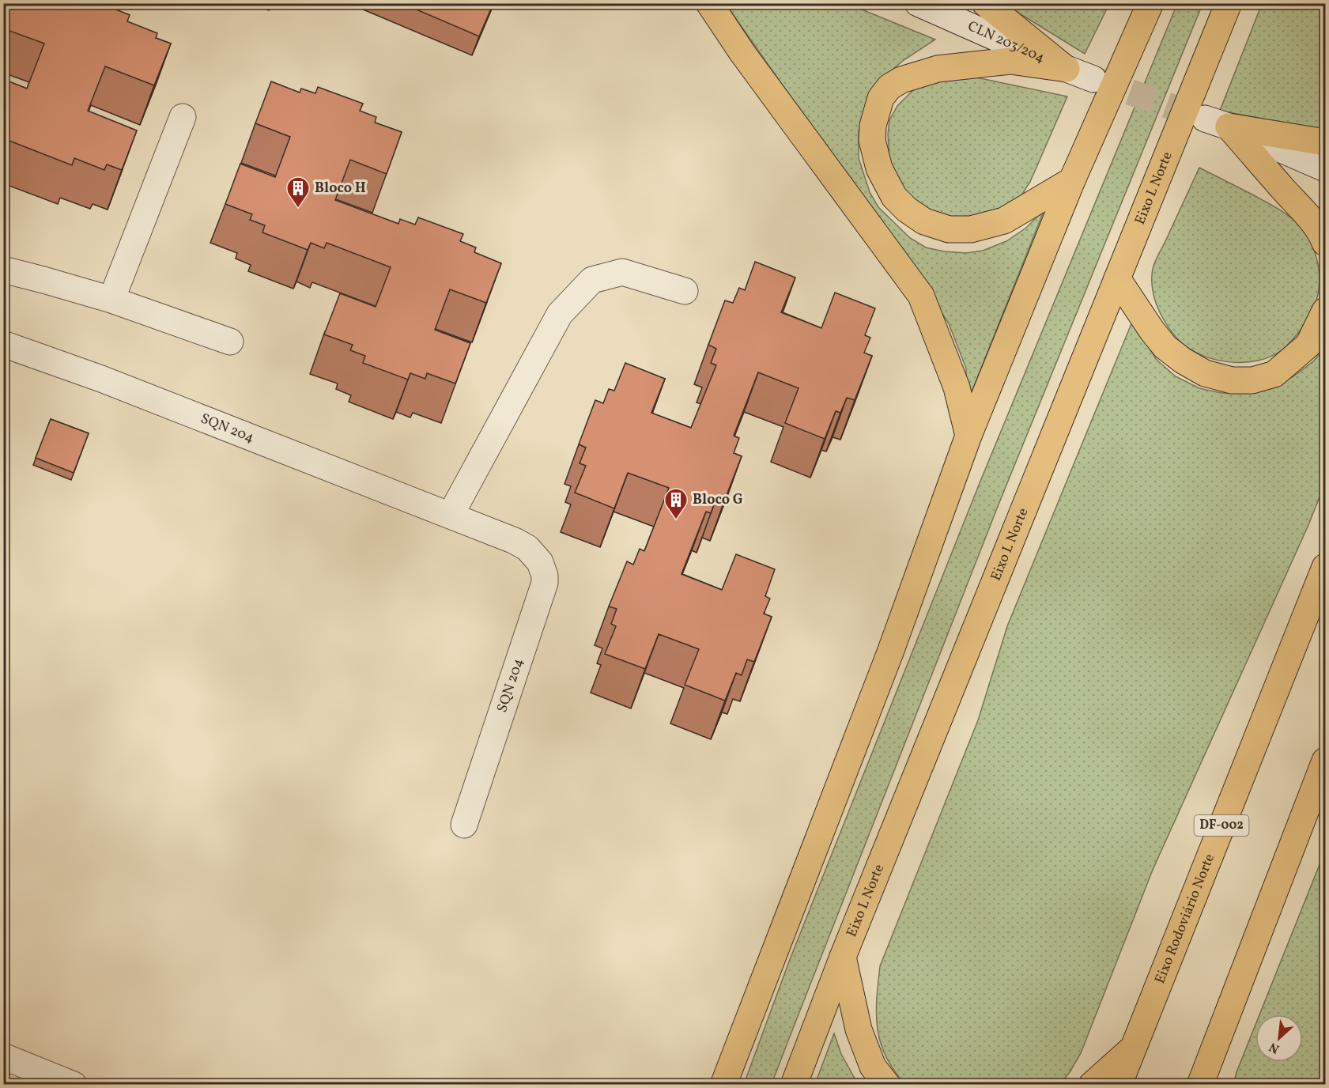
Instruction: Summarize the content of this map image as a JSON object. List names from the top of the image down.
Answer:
{
  "streets": {
    "main road": ["Eixo L Norte", "DF-002", "Eixo Rodoviário Norte"],
    "street": ["CLN 203/204", "SQN 204"]
  },
  "places": {
    "building": ["Bloco H", "Bloco G"]
  },
  "north": "bottom left"
}
